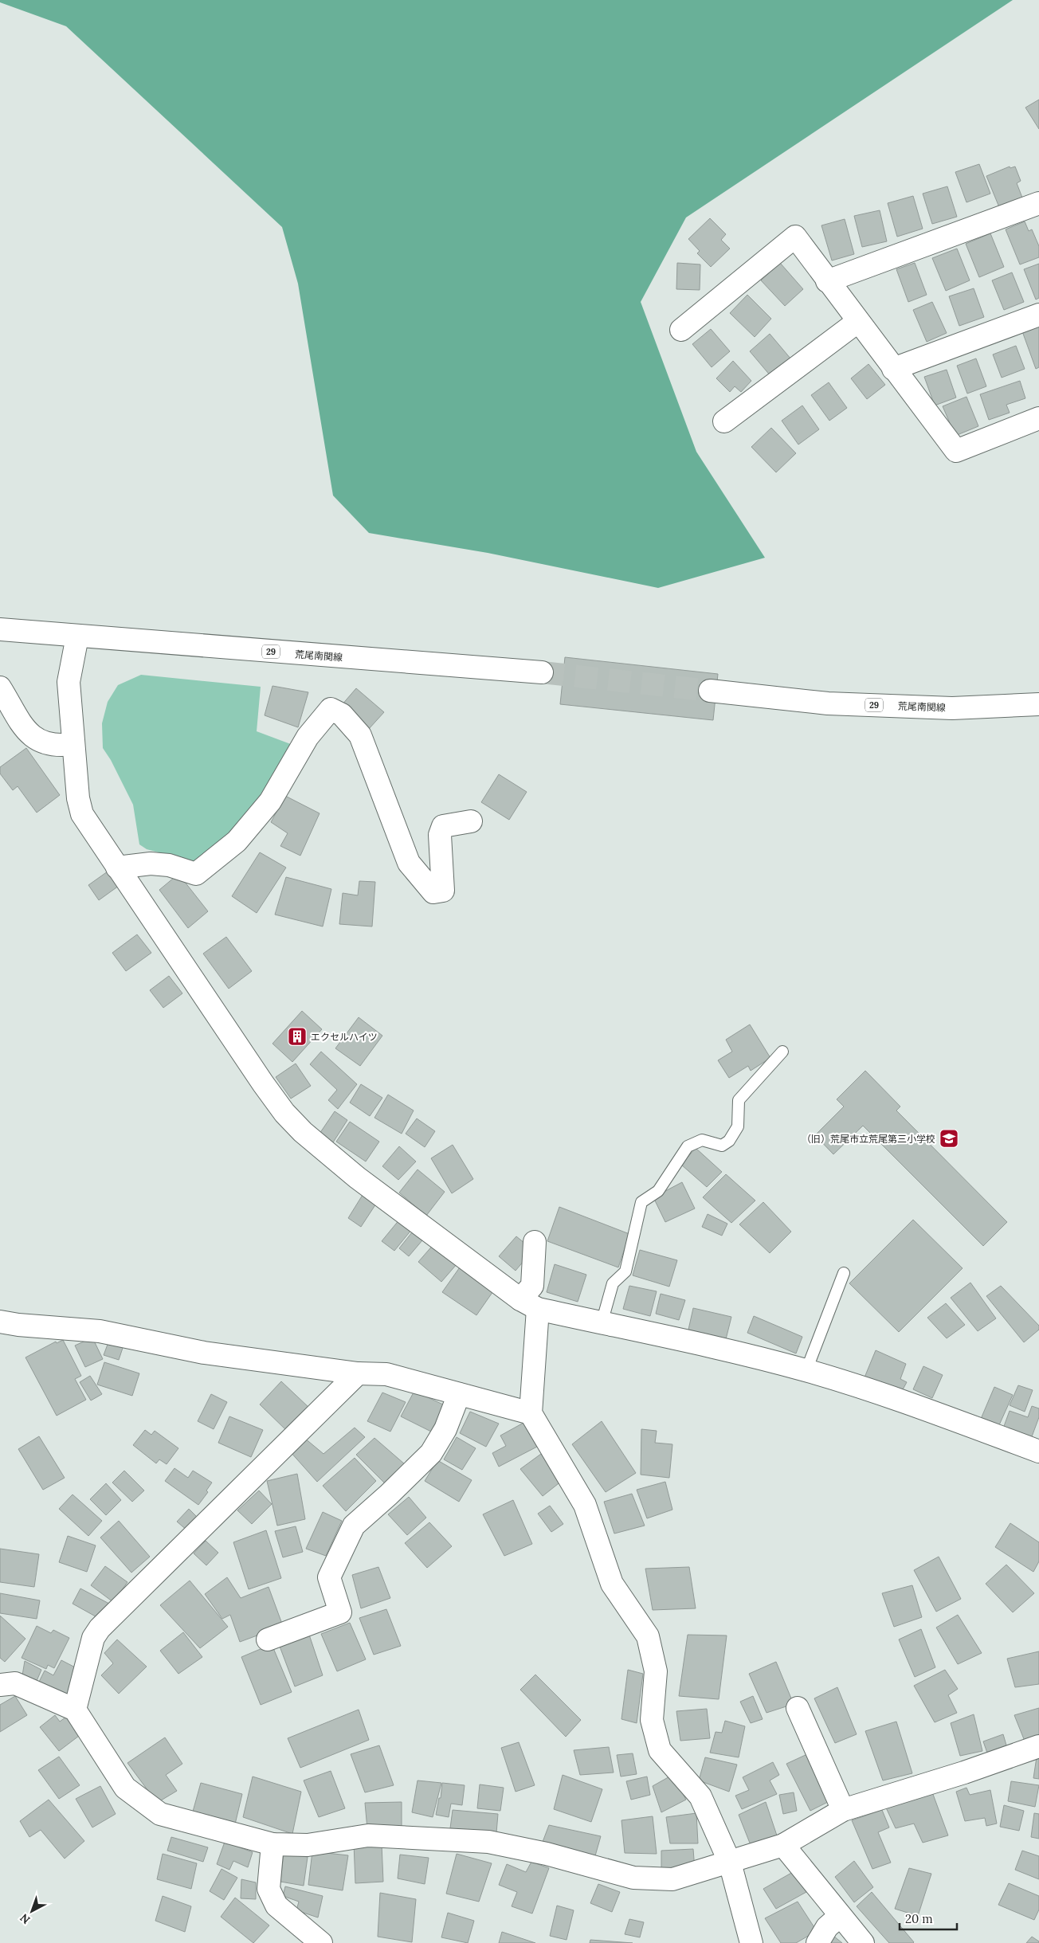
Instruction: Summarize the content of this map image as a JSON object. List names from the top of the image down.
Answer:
{
  "streets": {
    "street": ["29", "荒尾南関線"]
  },
  "places": {
    "building": ["エクセルハイツ"],
    "school or university": ["（旧）荒尾市立荒尾第三小学校"]
  },
  "scale_bar": "20 m",
  "north": "bottom left"
}
